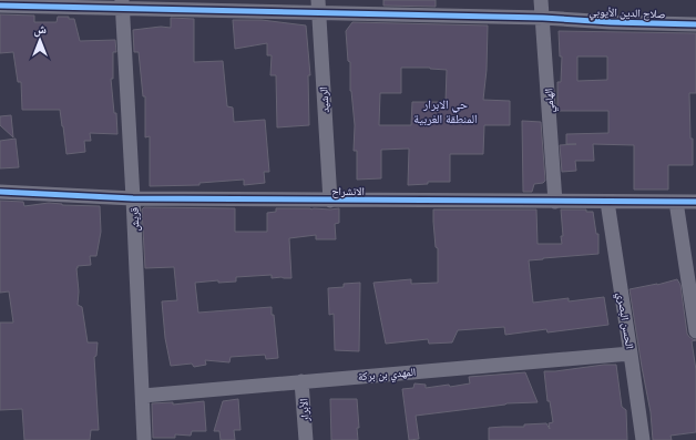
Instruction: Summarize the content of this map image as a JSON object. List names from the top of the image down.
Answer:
{
  "streets": {
    "street": [
      "صلاح الدين الأيوبي",
      "الرشيد",
      "الهامي",
      "الانشراح",
      "قريش",
      "الحسن البصري",
      "المهدي بن بركة",
      "الأبرار"
    ]
  },
  "crossings": [
    ["صلاح الدين الأيوبي", "الرشيد"],
    ["صلاح الدين الأيوبي", "الهامي"],
    ["صلاح الدين الأيوبي", "قريش"],
    ["الرشيد", "الانشراح"],
    ["الهامي", "الانشراح"],
    ["الانشراح", "قريش"],
    ["الانشراح", "الحسن البصري"],
    ["قريش", "المهدي بن بركة"],
    ["الحسن البصري", "المهدي بن بركة"],
    ["المهدي بن بركة", "الأبرار"]
  ],
  "districts": ["حي الابرار المنطقة الغربية"],
  "north": "top"
}
